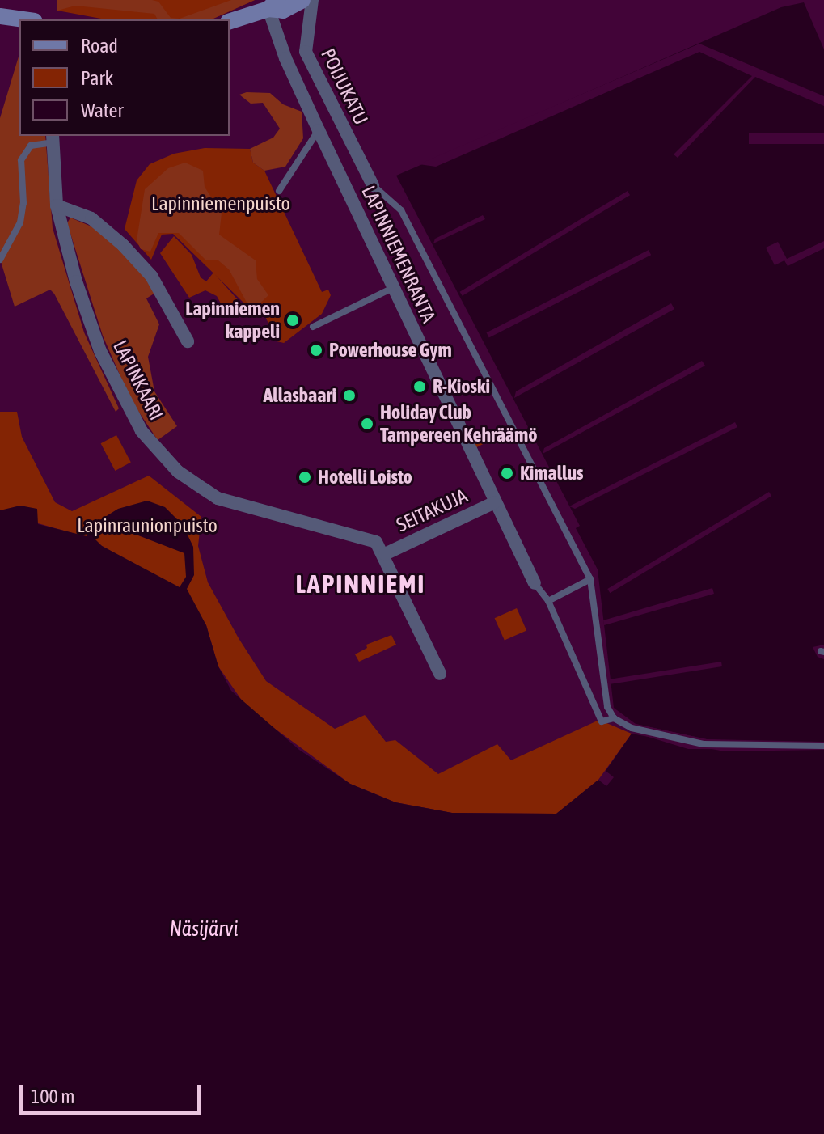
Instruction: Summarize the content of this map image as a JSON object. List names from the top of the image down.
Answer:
{
  "streets": {
    "street": [
      "POIJUKATU",
      "LAPINNIEMENRANTA",
      "LAPINKAARI",
      "SEITAKUJA"
    ]
  },
  "crossings": [
    ["LAPINNIEMENRANTA", "SEITAKUJA"],
    ["LAPINKAARI", "SEITAKUJA"]
  ],
  "districts": ["LAPINNIEMI"],
  "water": ["Näsijärvi"],
  "parks": ["Lapinniemenpuisto", "Lapinraunionpuisto"],
  "places": [
    "Lapinniemen kappeli",
    "Powerhouse Gym",
    "R-Kioski",
    "Allasbaari",
    "Holiday Club Tampereen Kehräämö",
    "Kimallus",
    "Hotelli Loisto"
  ],
  "legend": ["Road", "Park", "Water"],
  "scale_bar": "100 m"
}
